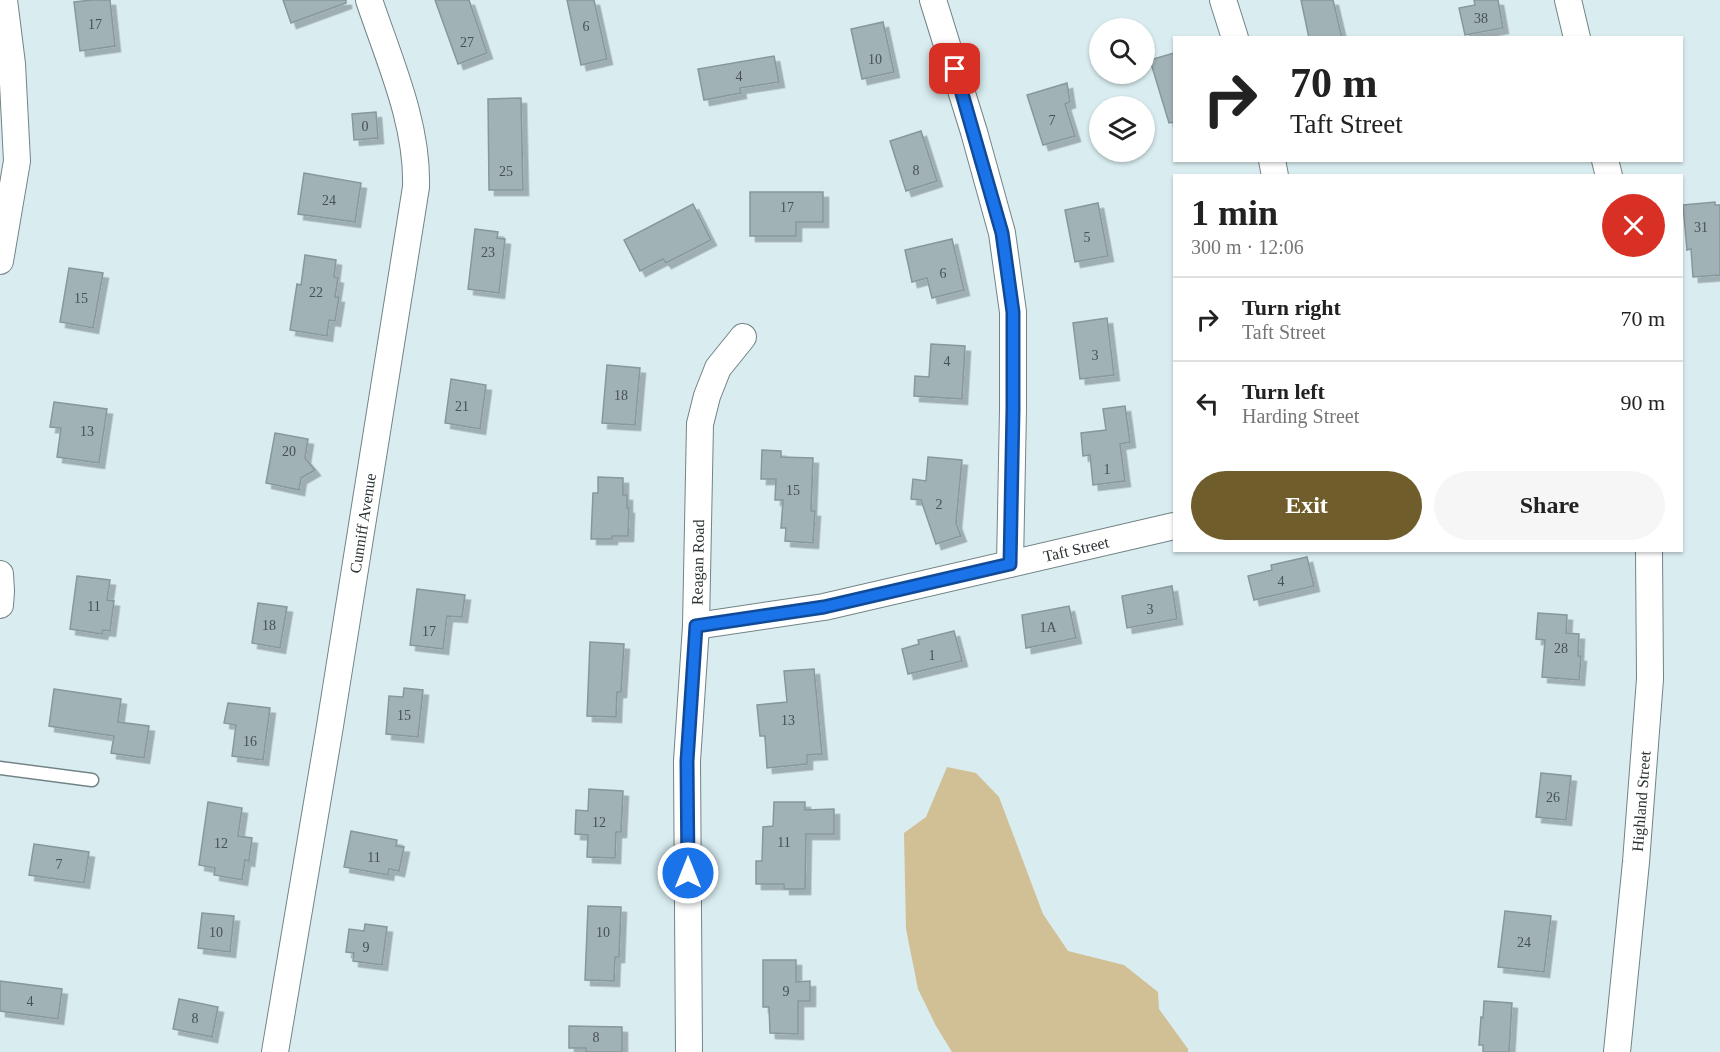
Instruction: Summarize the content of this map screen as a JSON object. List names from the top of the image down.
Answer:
{
  "streets": {
    "street": [
      "Cunniff Avenue",
      "Taft Street",
      "Reagan Road",
      "Highland Street"
    ]
  },
  "crossings": [
    ["Taft Street", "Reagan Road"]
  ],
  "house_numbers": [
    "38",
    "17",
    "6",
    "27",
    "10",
    "4",
    "7",
    "0",
    "8",
    "25",
    "24",
    "17",
    "31",
    "5",
    "23",
    "6",
    "22",
    "15",
    "3",
    "4",
    "18",
    "21",
    "13",
    "20",
    "1",
    "15",
    "2",
    "4",
    "11",
    "3",
    "18",
    "1A",
    "17",
    "28",
    "1",
    "15",
    "13",
    "16",
    "26",
    "12",
    "11",
    "12",
    "11",
    "7",
    "10",
    "10",
    "24",
    "9",
    "9",
    "4",
    "8",
    "8"
  ],
  "page": {
    "turn": ["70 m", "Taft Street"],
    "heading": ["1 min", "300 m · 12:06"],
    "list": [
      {
        "name": "Turn right",
        "note": "Taft Street",
        "value": "70 m"
      },
      {
        "name": "Turn left",
        "note": "Harding Street",
        "value": "90 m"
      }
    ],
    "buttons": ["Exit", "Share"]
  }
}
